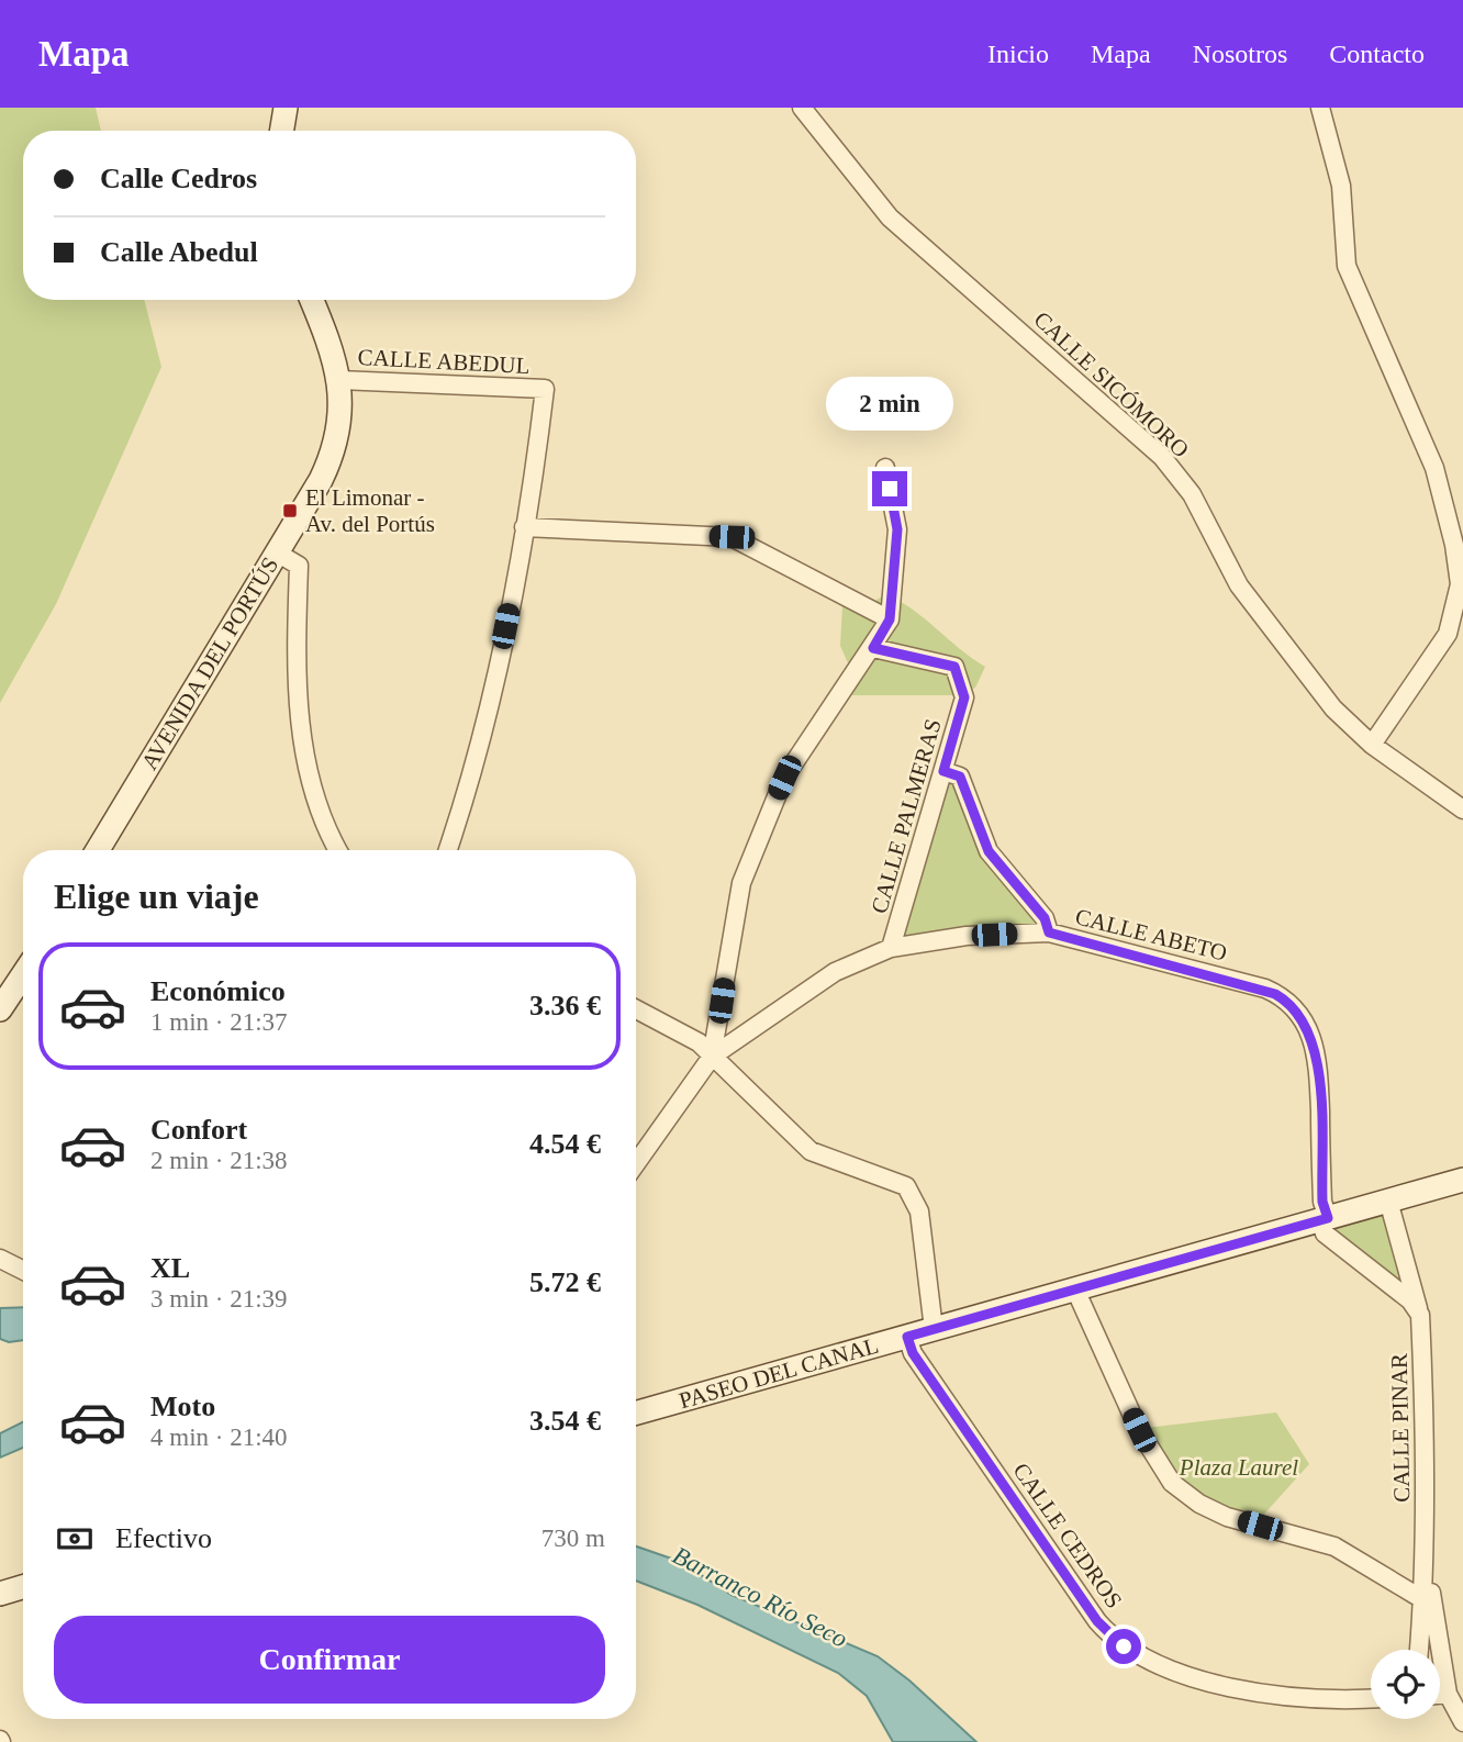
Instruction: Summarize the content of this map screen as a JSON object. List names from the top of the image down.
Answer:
{
  "streets": {
    "street": [
      "CALLE ABEDUL",
      "CALLE SICÓMORO",
      "AVENIDA DEL PORTÚS",
      "CALLE PALMERAS",
      "CALLE ABETO",
      "PASEO DEL CANAL",
      "CALLE PINAR",
      "CALLE CEDROS"
    ]
  },
  "crossings": [
    ["CALLE ABEDUL", "AVENIDA DEL PORTÚS"],
    ["CALLE PALMERAS", "CALLE ABETO"],
    ["CALLE ABETO", "PASEO DEL CANAL"],
    ["PASEO DEL CANAL", "CALLE PINAR"],
    ["PASEO DEL CANAL", "CALLE CEDROS"]
  ],
  "water": ["Barranco Río Seco"],
  "parks": ["Plaza Laurel"],
  "places": {
    "transit": ["El Limonar - Av. del Portús"]
  },
  "page": {
    "header": "Mapa",
    "nav": [
      "Inicio",
      "Mapa",
      "Nosotros",
      "Contacto"
    ],
    "banner": ["Calle Cedros", "Calle Abedul"],
    "bubble": "2 min",
    "heading": "Elige un viaje",
    "list": [
      {
        "name": "Económico",
        "note": "1 min · 21:37",
        "value": "3.36 €"
      },
      {
        "name": "Confort",
        "note": "2 min · 21:38",
        "value": "4.54 €"
      },
      {
        "name": "XL",
        "note": "3 min · 21:39",
        "value": "5.72 €"
      },
      {
        "name": "Moto",
        "note": "4 min · 21:40",
        "value": "3.54 €"
      }
    ],
    "pay": ["Efectivo", "730 m"],
    "buttons": "Confirmar"
  }
}
